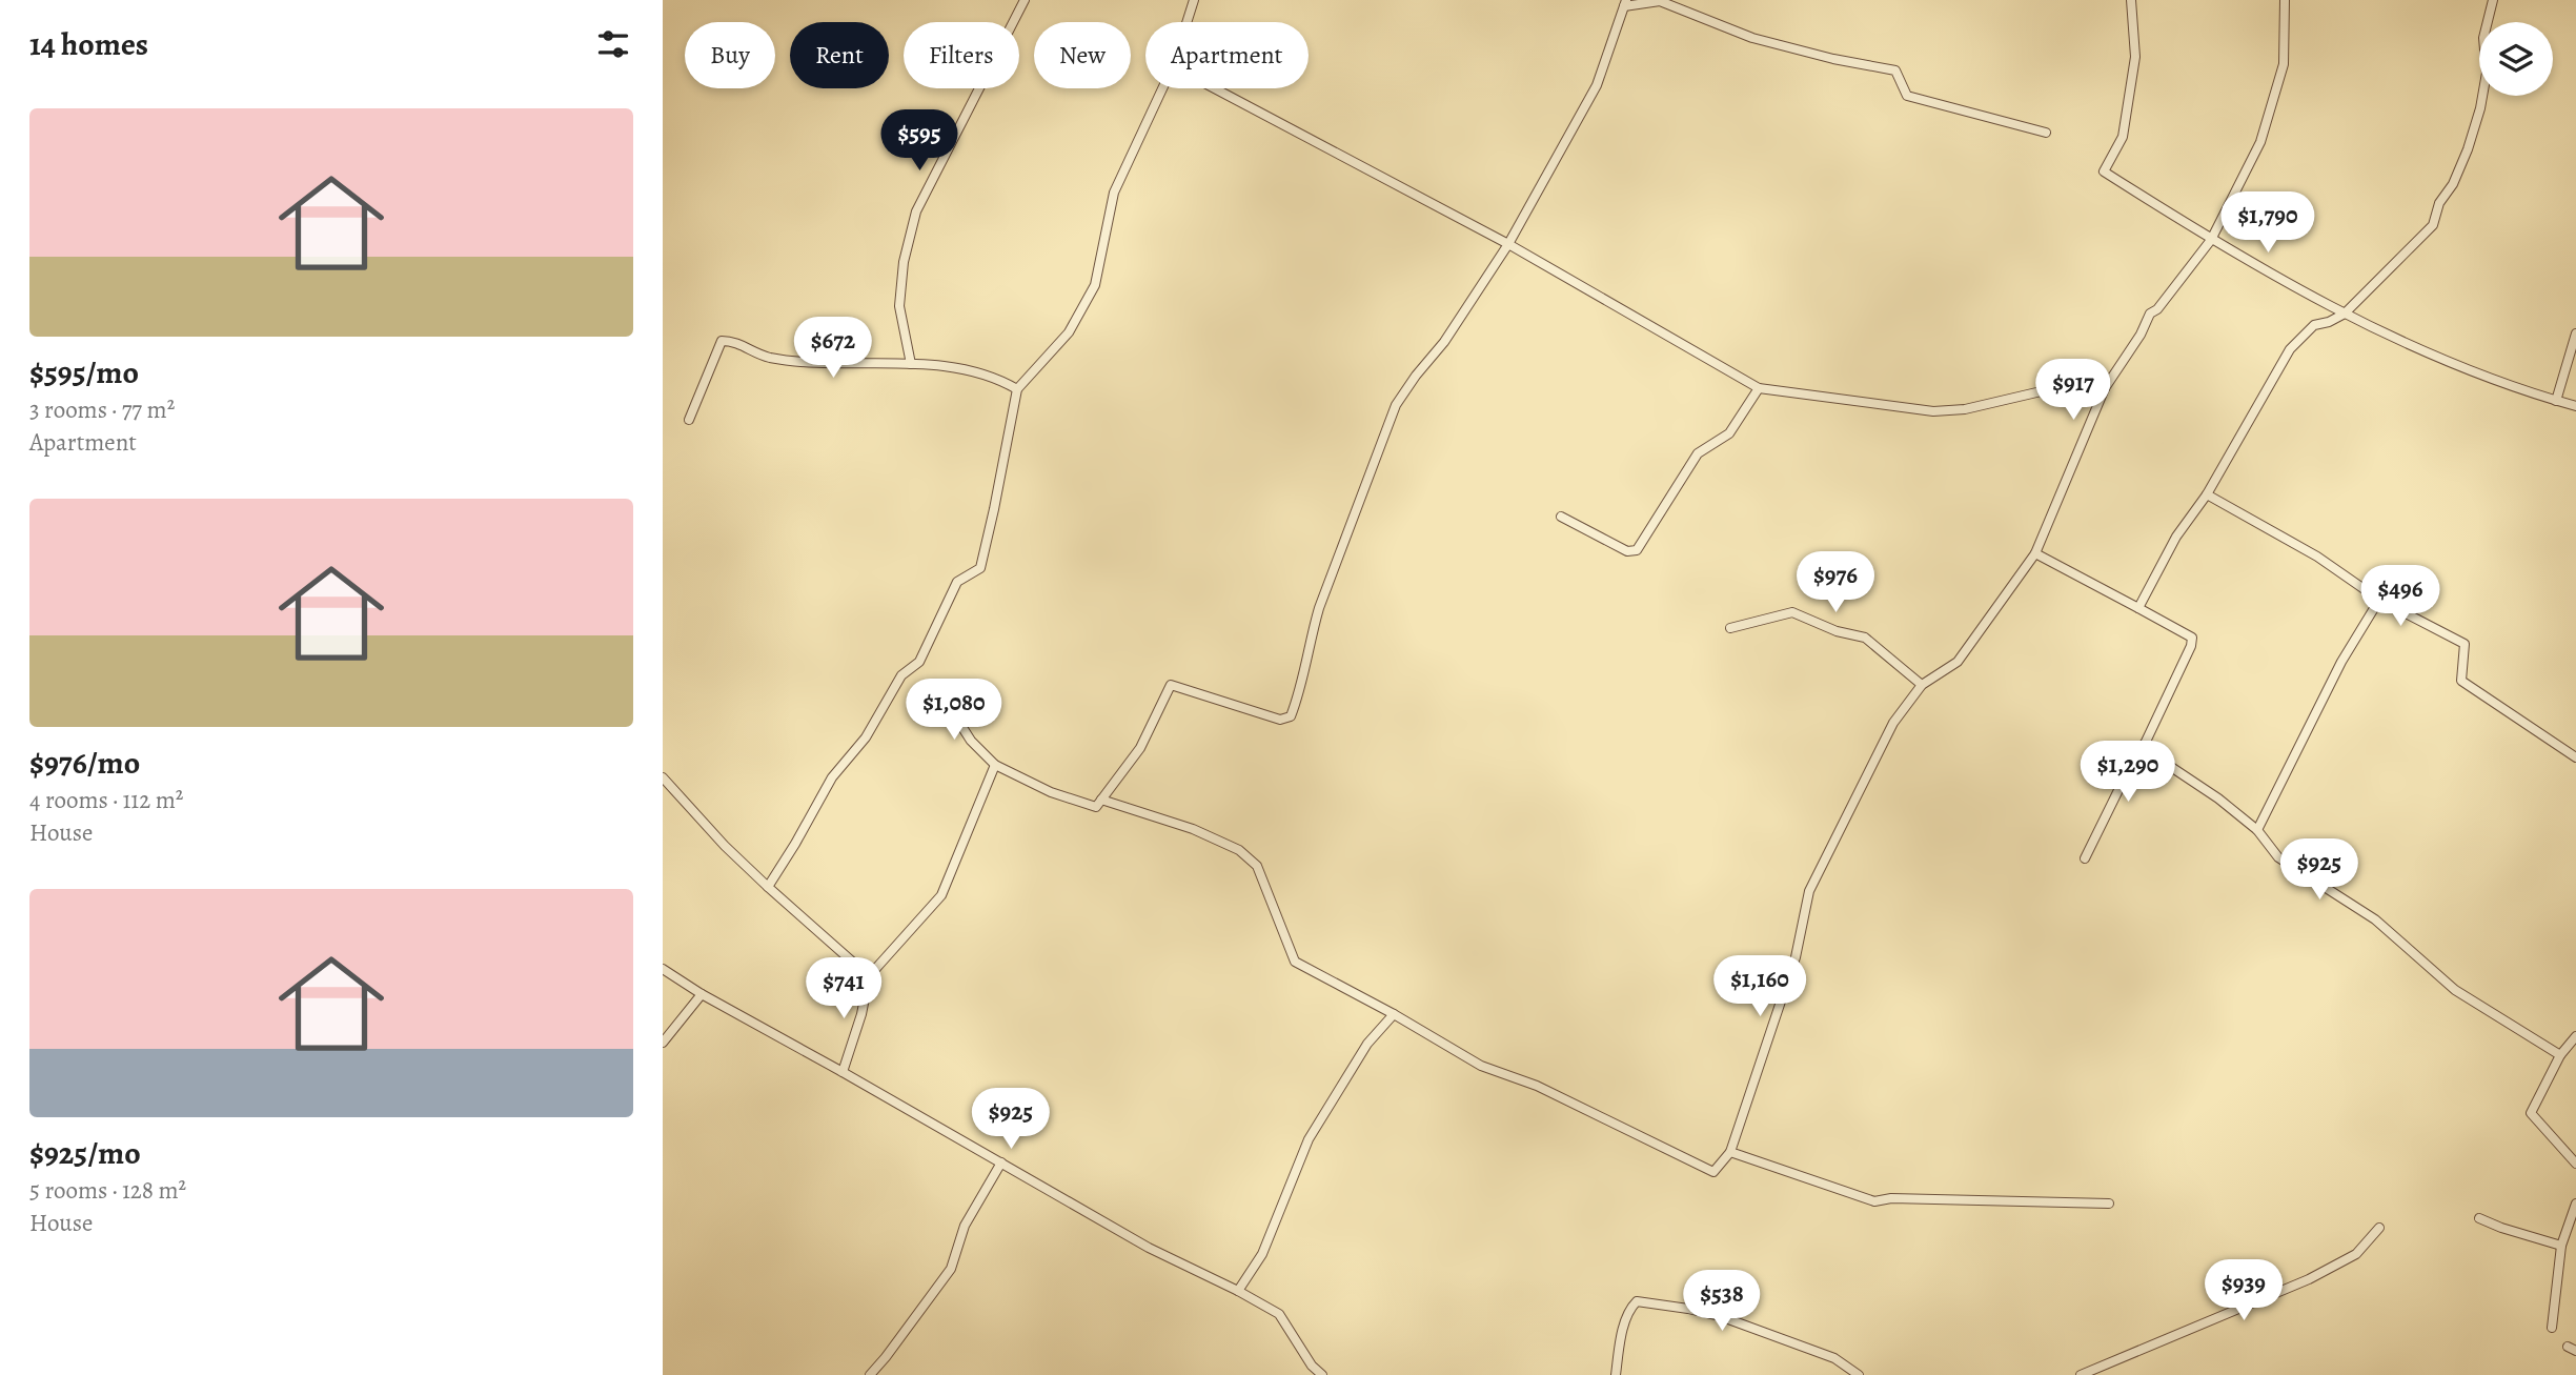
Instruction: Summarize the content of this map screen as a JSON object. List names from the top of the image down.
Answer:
{
  "page": {
    "heading": "14 homes",
    "chip": [
      "Buy",
      "Rent",
      "Filters",
      "New",
      "Apartment"
    ],
    "list": [
      {
        "name": "$595/mo",
        "note": "3 rooms · 77 m² · Apartment"
      },
      {
        "name": "$976/mo",
        "note": "4 rooms · 112 m² · House"
      },
      {
        "name": "$925/mo",
        "note": "5 rooms · 128 m² · House"
      }
    ],
    "price": [
      "$595",
      "$1,790",
      "$672",
      "$917",
      "$976",
      "$496",
      "$1,080",
      "$1,290",
      "$925",
      "$1,160",
      "$741",
      "$925",
      "$939",
      "$538"
    ]
  }
}
